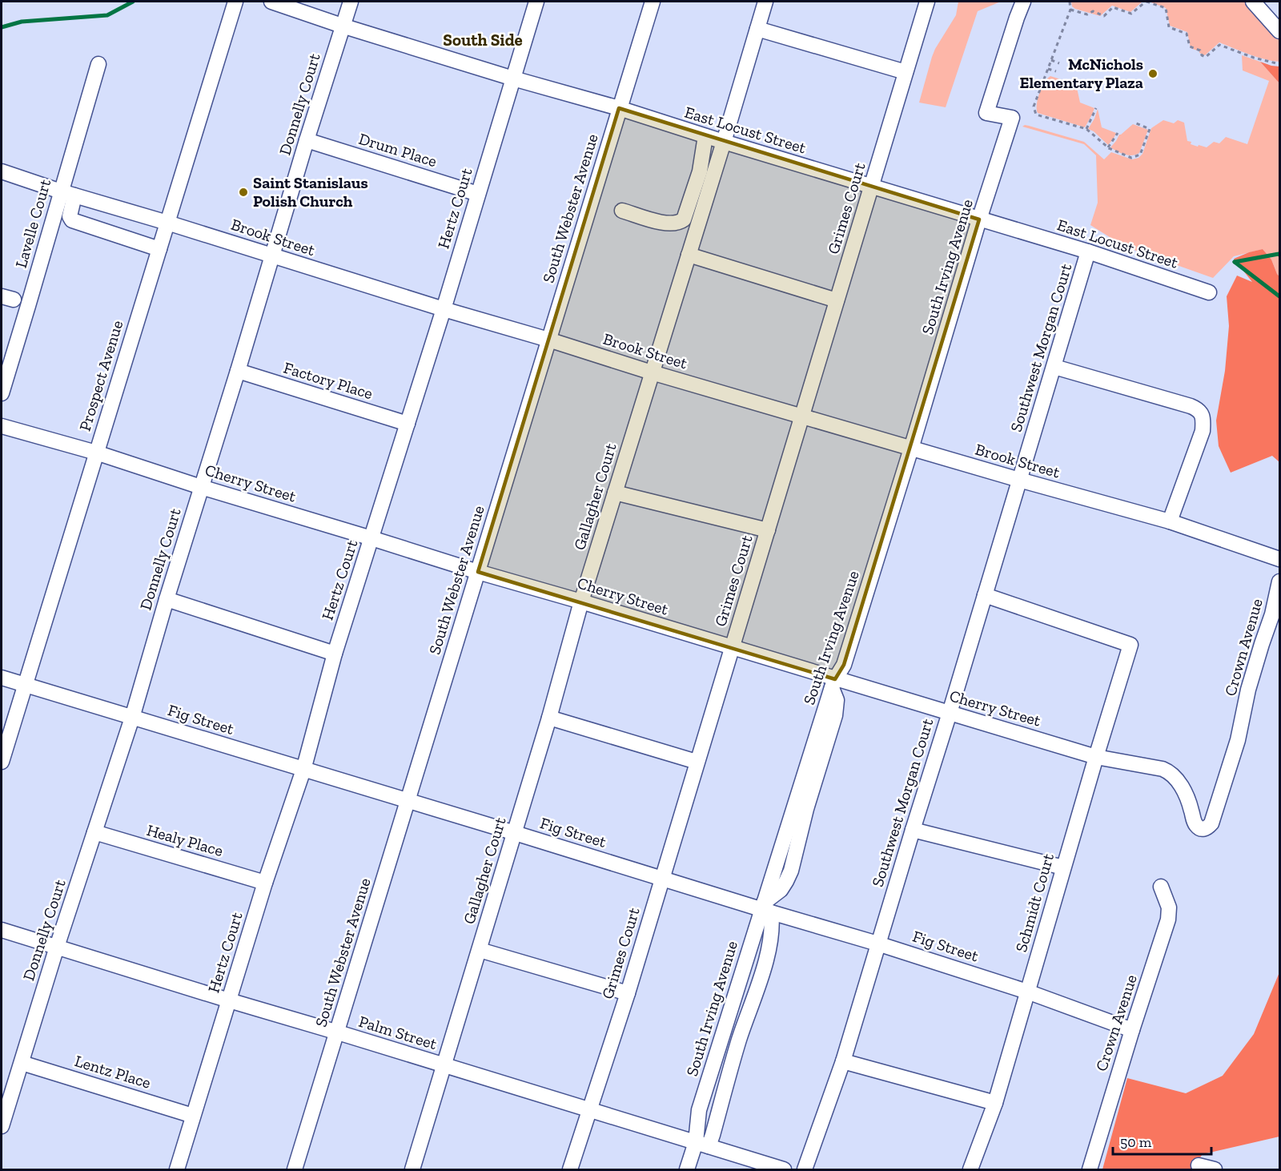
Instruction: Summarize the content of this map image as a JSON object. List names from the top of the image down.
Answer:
{
  "streets": {
    "street": [
      "Donnelly Court",
      "East Locust Street",
      "Drum Place",
      "Hertz Court",
      "South Webster Avenue",
      "Grimes Court",
      "Lavelle Court",
      "Brook Street",
      "South Irving Avenue",
      "Southwest Morgan Court",
      "Prospect Avenue",
      "Factory Place",
      "Cherry Street",
      "Gallagher Court",
      "Crown Avenue",
      "Fig Street",
      "Healy Place",
      "Schmidt Court",
      "Palm Street",
      "Lentz Place"
    ]
  },
  "crossings": [
    ["Donnelly Court", "East Locust Street"],
    ["Donnelly Court", "Drum Place"],
    ["Donnelly Court", "Brook Street"],
    ["Donnelly Court", "Factory Place"],
    ["Donnelly Court", "Cherry Street"],
    ["Donnelly Court", "Fig Street"],
    ["Donnelly Court", "Healy Place"],
    ["Donnelly Court", "Palm Street"],
    ["Donnelly Court", "Lentz Place"],
    ["East Locust Street", "Hertz Court"],
    ["East Locust Street", "South Webster Avenue"],
    ["East Locust Street", "Grimes Court"],
    ["East Locust Street", "South Irving Avenue"],
    ["East Locust Street", "Southwest Morgan Court"],
    ["East Locust Street", "Gallagher Court"],
    ["Drum Place", "Hertz Court"],
    ["Hertz Court", "Brook Street"],
    ["Hertz Court", "Factory Place"],
    ["Hertz Court", "Cherry Street"],
    ["Hertz Court", "Fig Street"],
    ["Hertz Court", "Healy Place"],
    ["Hertz Court", "Palm Street"],
    ["Hertz Court", "Lentz Place"],
    ["South Webster Avenue", "Brook Street"],
    ["South Webster Avenue", "Cherry Street"],
    ["South Webster Avenue", "Fig Street"],
    ["South Webster Avenue", "Palm Street"],
    ["Grimes Court", "Brook Street"],
    ["Grimes Court", "Cherry Street"],
    ["Grimes Court", "Fig Street"],
    ["Grimes Court", "Palm Street"],
    ["Lavelle Court", "Brook Street"],
    ["Brook Street", "South Irving Avenue"],
    ["Brook Street", "Southwest Morgan Court"],
    ["Brook Street", "Prospect Avenue"],
    ["Brook Street", "Gallagher Court"],
    ["South Irving Avenue", "Cherry Street"],
    ["South Irving Avenue", "Fig Street"],
    ["South Irving Avenue", "Palm Street"],
    ["Southwest Morgan Court", "Cherry Street"],
    ["Southwest Morgan Court", "Fig Street"],
    ["Southwest Morgan Court", "Schmidt Court"],
    ["Prospect Avenue", "Cherry Street"],
    ["Prospect Avenue", "Fig Street"],
    ["Cherry Street", "Gallagher Court"],
    ["Cherry Street", "Crown Avenue"],
    ["Cherry Street", "Schmidt Court"],
    ["Gallagher Court", "Fig Street"],
    ["Gallagher Court", "Palm Street"],
    ["Crown Avenue", "Fig Street"],
    ["Fig Street", "Schmidt Court"]
  ],
  "districts": ["South Side"],
  "places": ["McNichols Elementary Plaza", "Saint Stanislaus Polish Church"],
  "scale_bar": "50 m"
}
